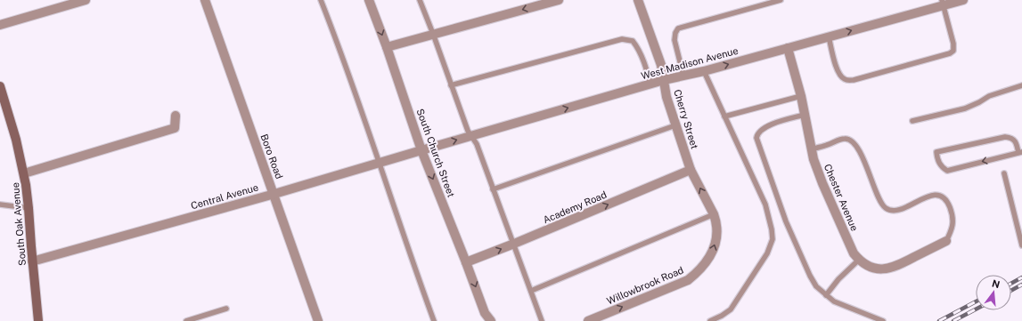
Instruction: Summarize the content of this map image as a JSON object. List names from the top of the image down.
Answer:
{
  "streets": {
    "main road": ["South Oak Avenue"],
    "street": [
      "West Madison Avenue",
      "Cherry Street",
      "South Church Street",
      "Boro Road",
      "Central Avenue",
      "Chester Avenue",
      "Academy Road",
      "Willowbrook Road"
    ]
  },
  "crossings": [
    ["West Madison Avenue", "Cherry Street"],
    ["West Madison Avenue", "South Church Street"],
    ["West Madison Avenue", "Central Avenue"],
    ["West Madison Avenue", "Chester Avenue"],
    ["Cherry Street", "Academy Road"],
    ["Cherry Street", "Willowbrook Road"],
    ["South Church Street", "Central Avenue"],
    ["South Church Street", "Academy Road"],
    ["Boro Road", "Central Avenue"],
    ["Central Avenue", "South Oak Avenue"]
  ],
  "one_way": [
    "West Madison Avenue",
    "South Church Street",
    "Academy Road",
    "Willowbrook Road"
  ],
  "north": "top"
}
